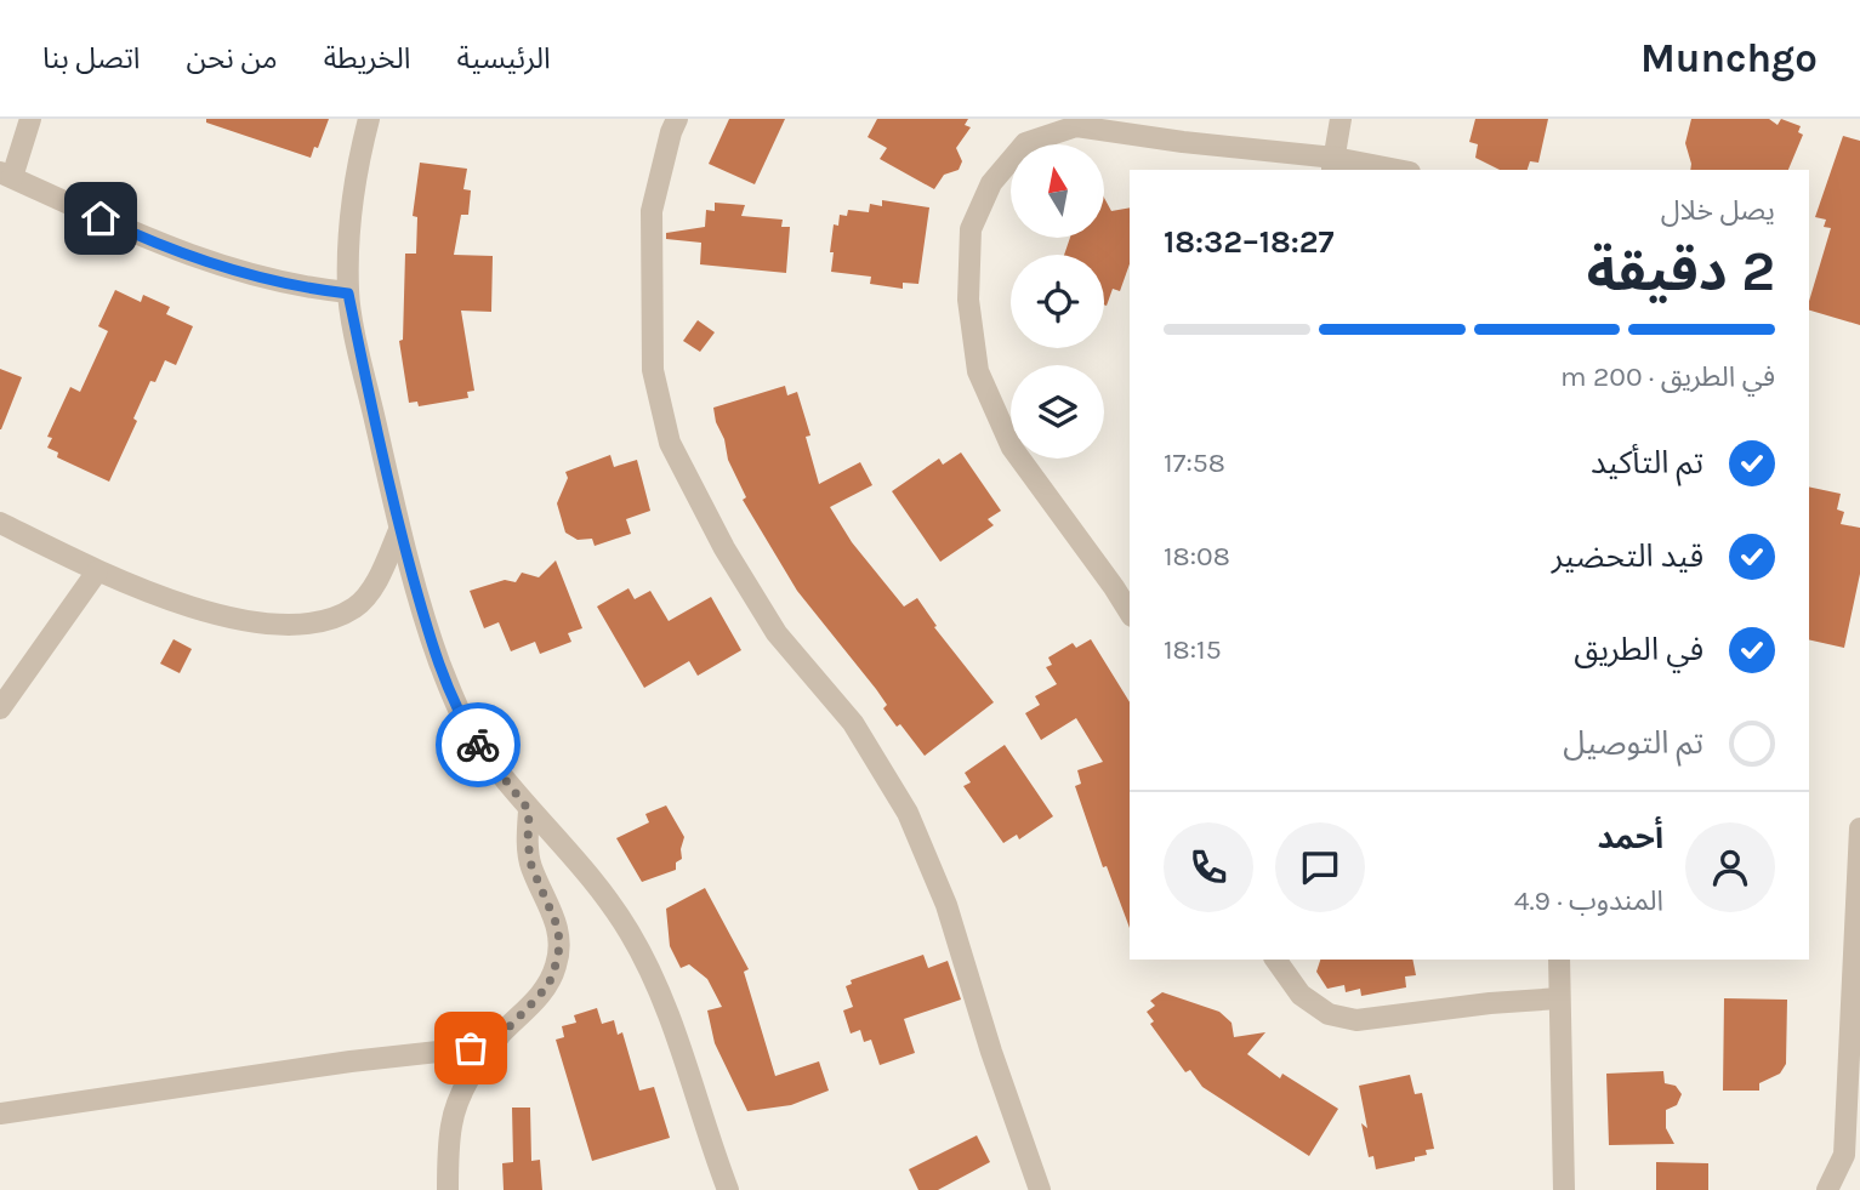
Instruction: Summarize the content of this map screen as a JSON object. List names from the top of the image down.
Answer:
{
  "north": "top",
  "page": {
    "header": "Munchgo",
    "nav": [
      "الرئيسية",
      "الخريطة",
      "من نحن",
      "اتصل بنا"
    ],
    "heading": ["2 دقيقة", "يصل خلال", "18:27–18:32"],
    "panel": ["أحمد", "المندوب · 4.9"],
    "bar": "في الطريق · 200 m",
    "list": [
      ["تم التأكيد", "17:58"],
      ["قيد التحضير", "18:08"],
      ["في الطريق", "18:15"],
      "تم التوصيل"
    ]
  }
}
